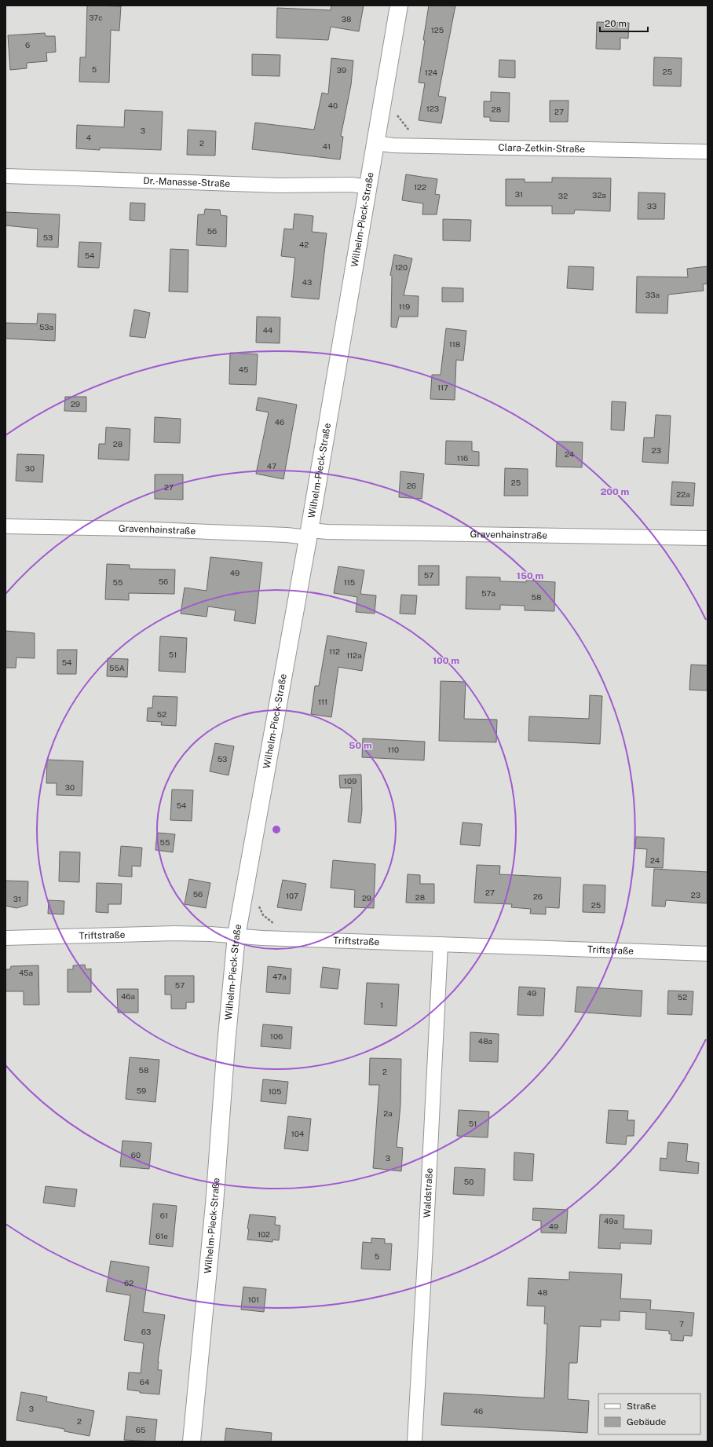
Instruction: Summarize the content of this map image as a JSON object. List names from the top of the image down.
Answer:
{
  "streets": {
    "street": [
      "Clara-Zetkin-Straße",
      "Dr.-Manasse-Straße",
      "Wilhelm-Pieck-Straße",
      "Gravenhainstraße",
      "Triftstraße",
      "Waldstraße"
    ]
  },
  "crossings": [
    ["Clara-Zetkin-Straße", "Wilhelm-Pieck-Straße"],
    ["Dr.-Manasse-Straße", "Wilhelm-Pieck-Straße"],
    ["Wilhelm-Pieck-Straße", "Gravenhainstraße"],
    ["Wilhelm-Pieck-Straße", "Triftstraße"],
    ["Triftstraße", "Waldstraße"]
  ],
  "house_numbers": [
    "37c",
    "38",
    "125",
    "6",
    "5",
    "39",
    "25",
    "124",
    "40",
    "123",
    "28",
    "27",
    "3",
    "4",
    "2",
    "41",
    "122",
    "31",
    "32a",
    "32",
    "33",
    "56",
    "53",
    "42",
    "54",
    "120",
    "43",
    "33a",
    "119",
    "53a",
    "44",
    "118",
    "45",
    "117",
    "29",
    "46",
    "28",
    "23",
    "24",
    "116",
    "47",
    "30",
    "25",
    "26",
    "27",
    "22a",
    "49",
    "57",
    "56",
    "55",
    "115",
    "57a",
    "58",
    "112",
    "51",
    "112a",
    "54",
    "55A",
    "111",
    "52",
    "110",
    "53",
    "109",
    "30",
    "54",
    "55",
    "24",
    "27",
    "56",
    "23",
    "107",
    "26",
    "28",
    "29",
    "31",
    "25",
    "45a",
    "47a",
    "57",
    "49",
    "46a",
    "52",
    "1",
    "106",
    "48a",
    "58",
    "2",
    "59",
    "105",
    "2a",
    "51",
    "104",
    "60",
    "3",
    "50",
    "61",
    "49a",
    "49",
    "102",
    "61e",
    "5",
    "62",
    "48",
    "101",
    "7",
    "63",
    "64",
    "3",
    "46",
    "2",
    "65"
  ],
  "legend": ["Straße", "Gebäude"],
  "scale_bar": "20 m",
  "rings": [
    "200 m",
    "150 m",
    "100 m",
    "50 m"
  ]
}
